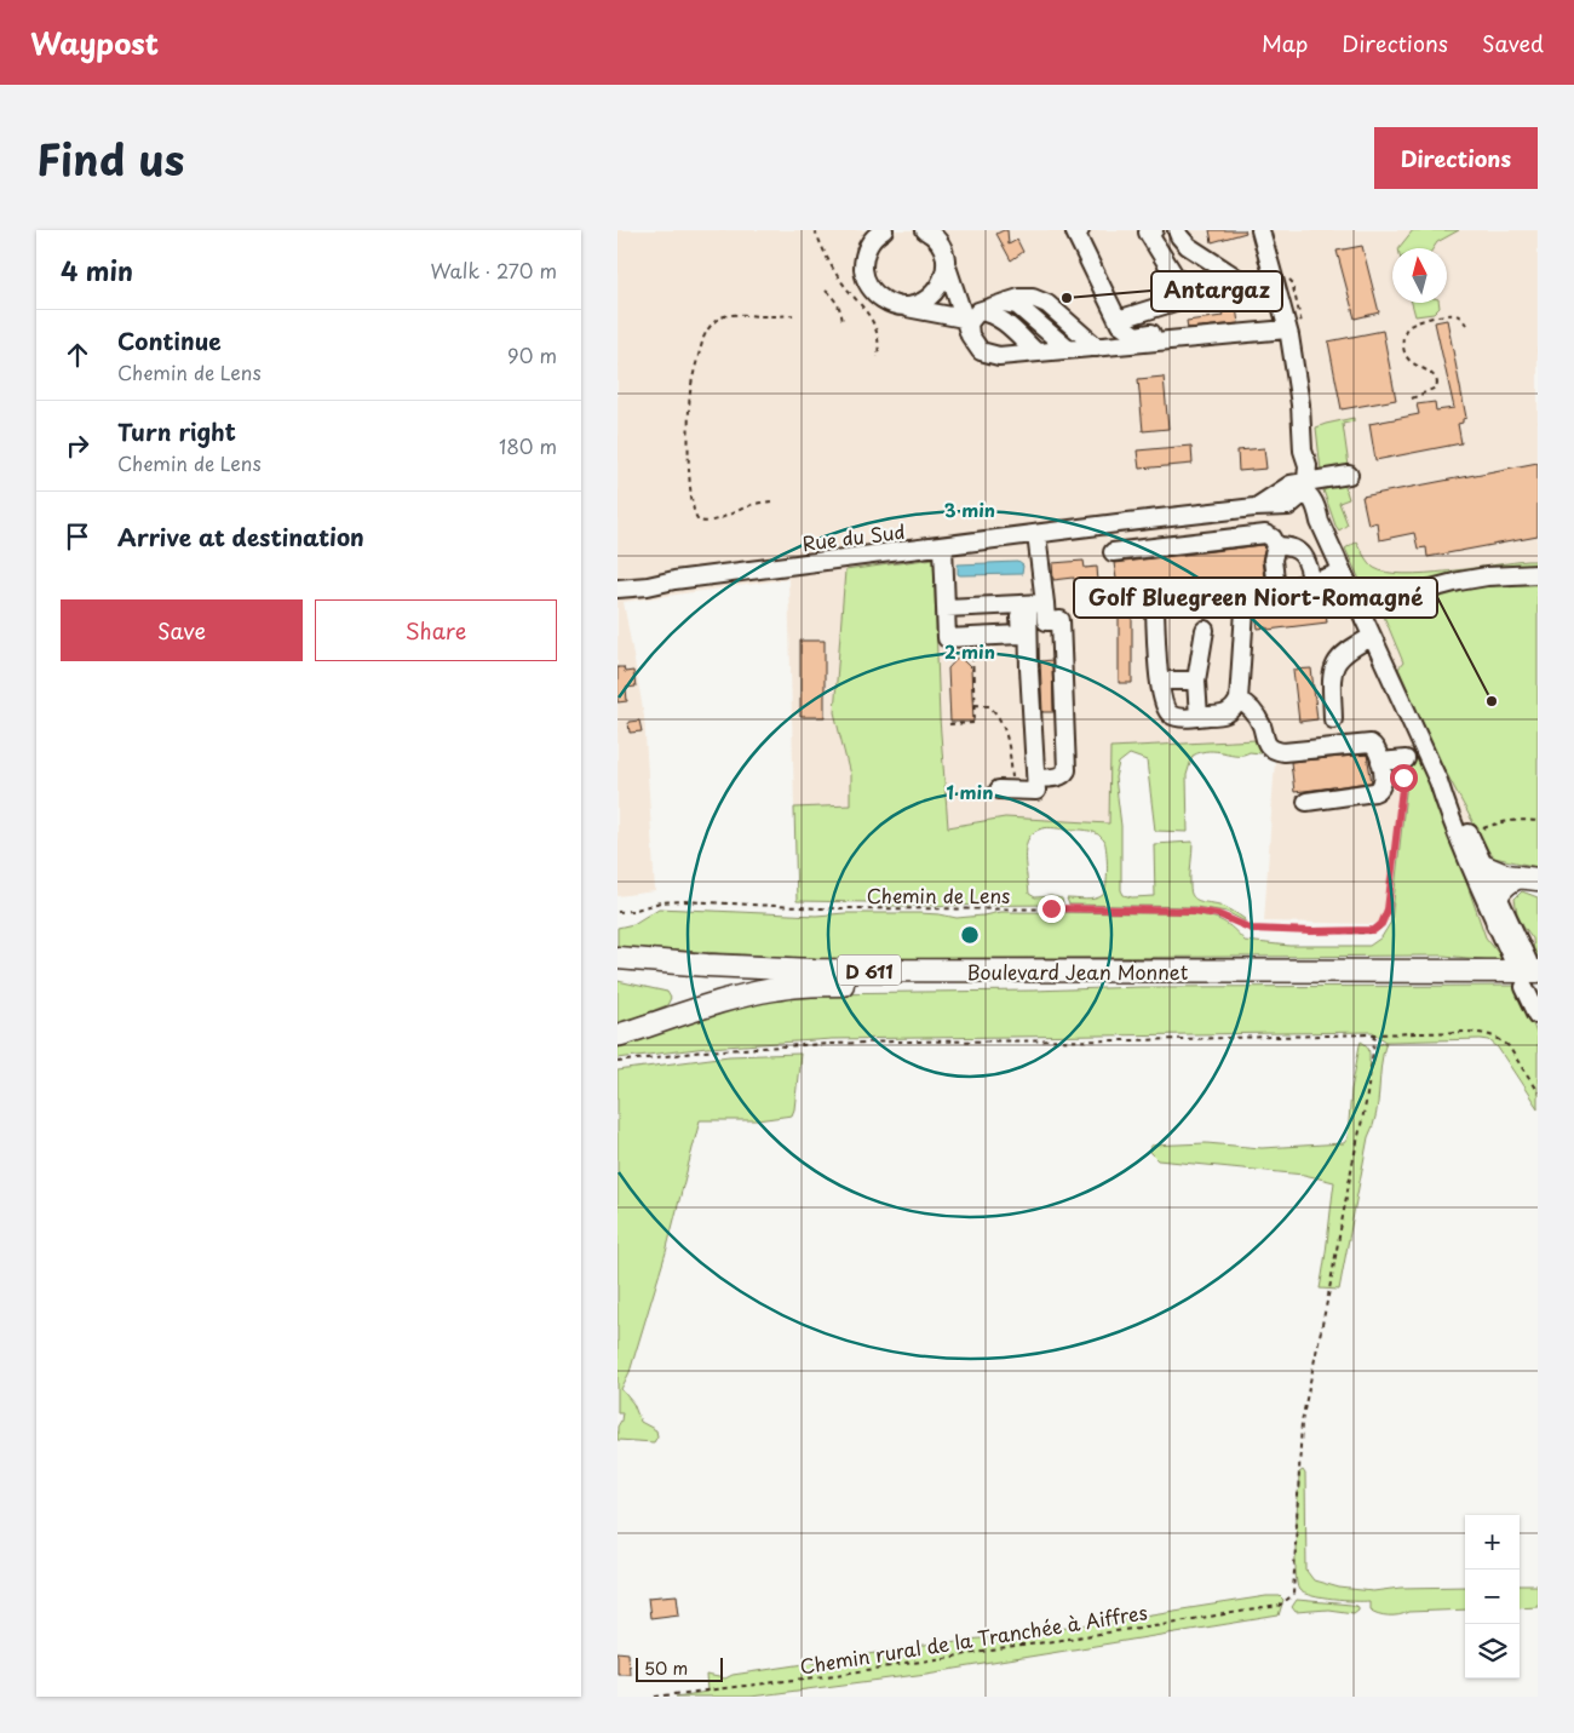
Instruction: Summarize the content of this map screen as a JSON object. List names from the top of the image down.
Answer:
{
  "streets": {
    "main road": ["D 611", "Boulevard Jean Monnet"],
    "street": ["Rue du Sud"],
    "path": ["Chemin de Lens", "Chemin rural de la Tranchée à Aiffres"]
  },
  "places": ["Antargaz", "Golf Bluegreen Niort-Romagné"],
  "scale_bar": "50 m",
  "north": "top",
  "page": {
    "header": "Waypost",
    "nav": ["Map", "Directions", "Saved"],
    "title": "Find us",
    "buttons": [
      "Directions",
      ["Save", "Share"]
    ],
    "heading": ["4 min", "Walk · 270 m"],
    "list": [
      ["Continue", "Chemin de Lens", "90 m"],
      ["Turn right", "Chemin de Lens", "180 m"],
      "Arrive at destination"
    ],
    "map_buttons": ["+", "−"],
    "scale": "50 m"
  },
  "rings": ["3 min", "2 min", "1 min"]
}
